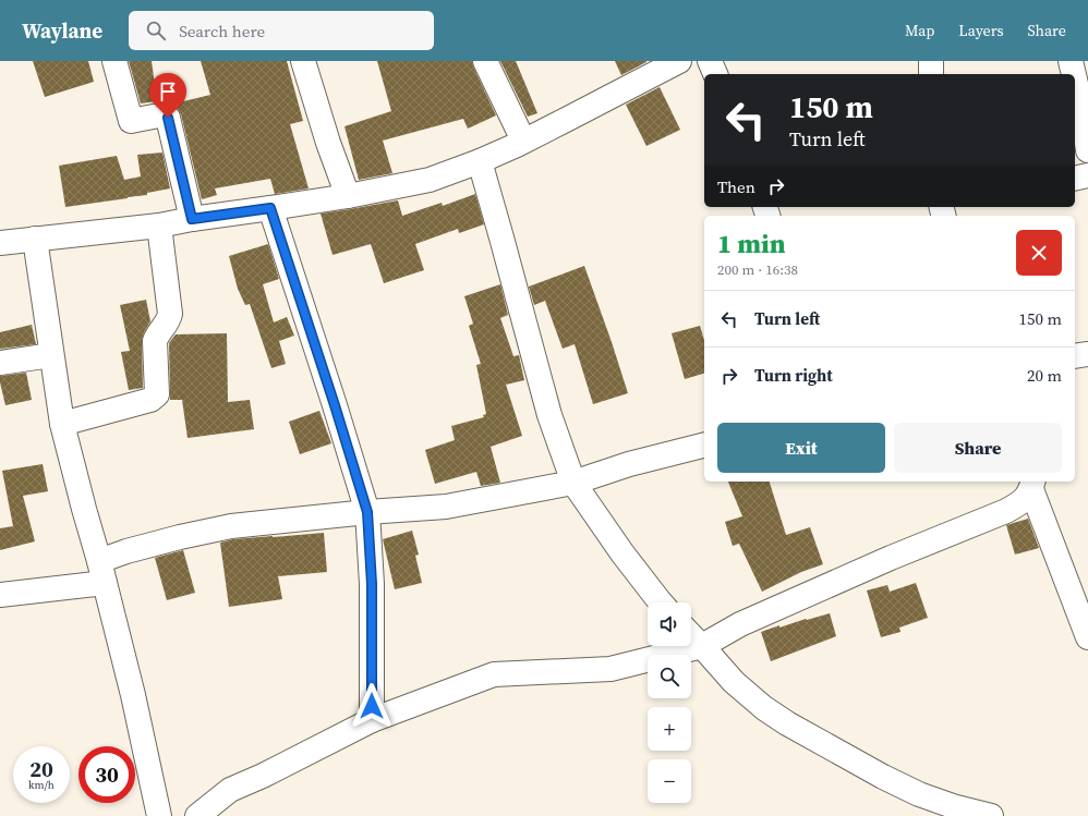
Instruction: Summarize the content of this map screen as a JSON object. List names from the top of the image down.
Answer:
{
  "page": {
    "header": "Waylane",
    "search": "Search here",
    "nav": ["Map", "Layers", "Share"],
    "turn": ["150 m", "Turn left"],
    "then": "Then",
    "heading": ["1 min", "200 m · 16:38"],
    "list": [
      {
        "name": "Turn left",
        "value": "150 m"
      },
      {
        "name": "Turn right",
        "value": "20 m"
      }
    ],
    "buttons": ["Exit", "Share"],
    "map_buttons": ["+", "−"],
    "speed": "20 km/h",
    "limit": "30"
  }
}
